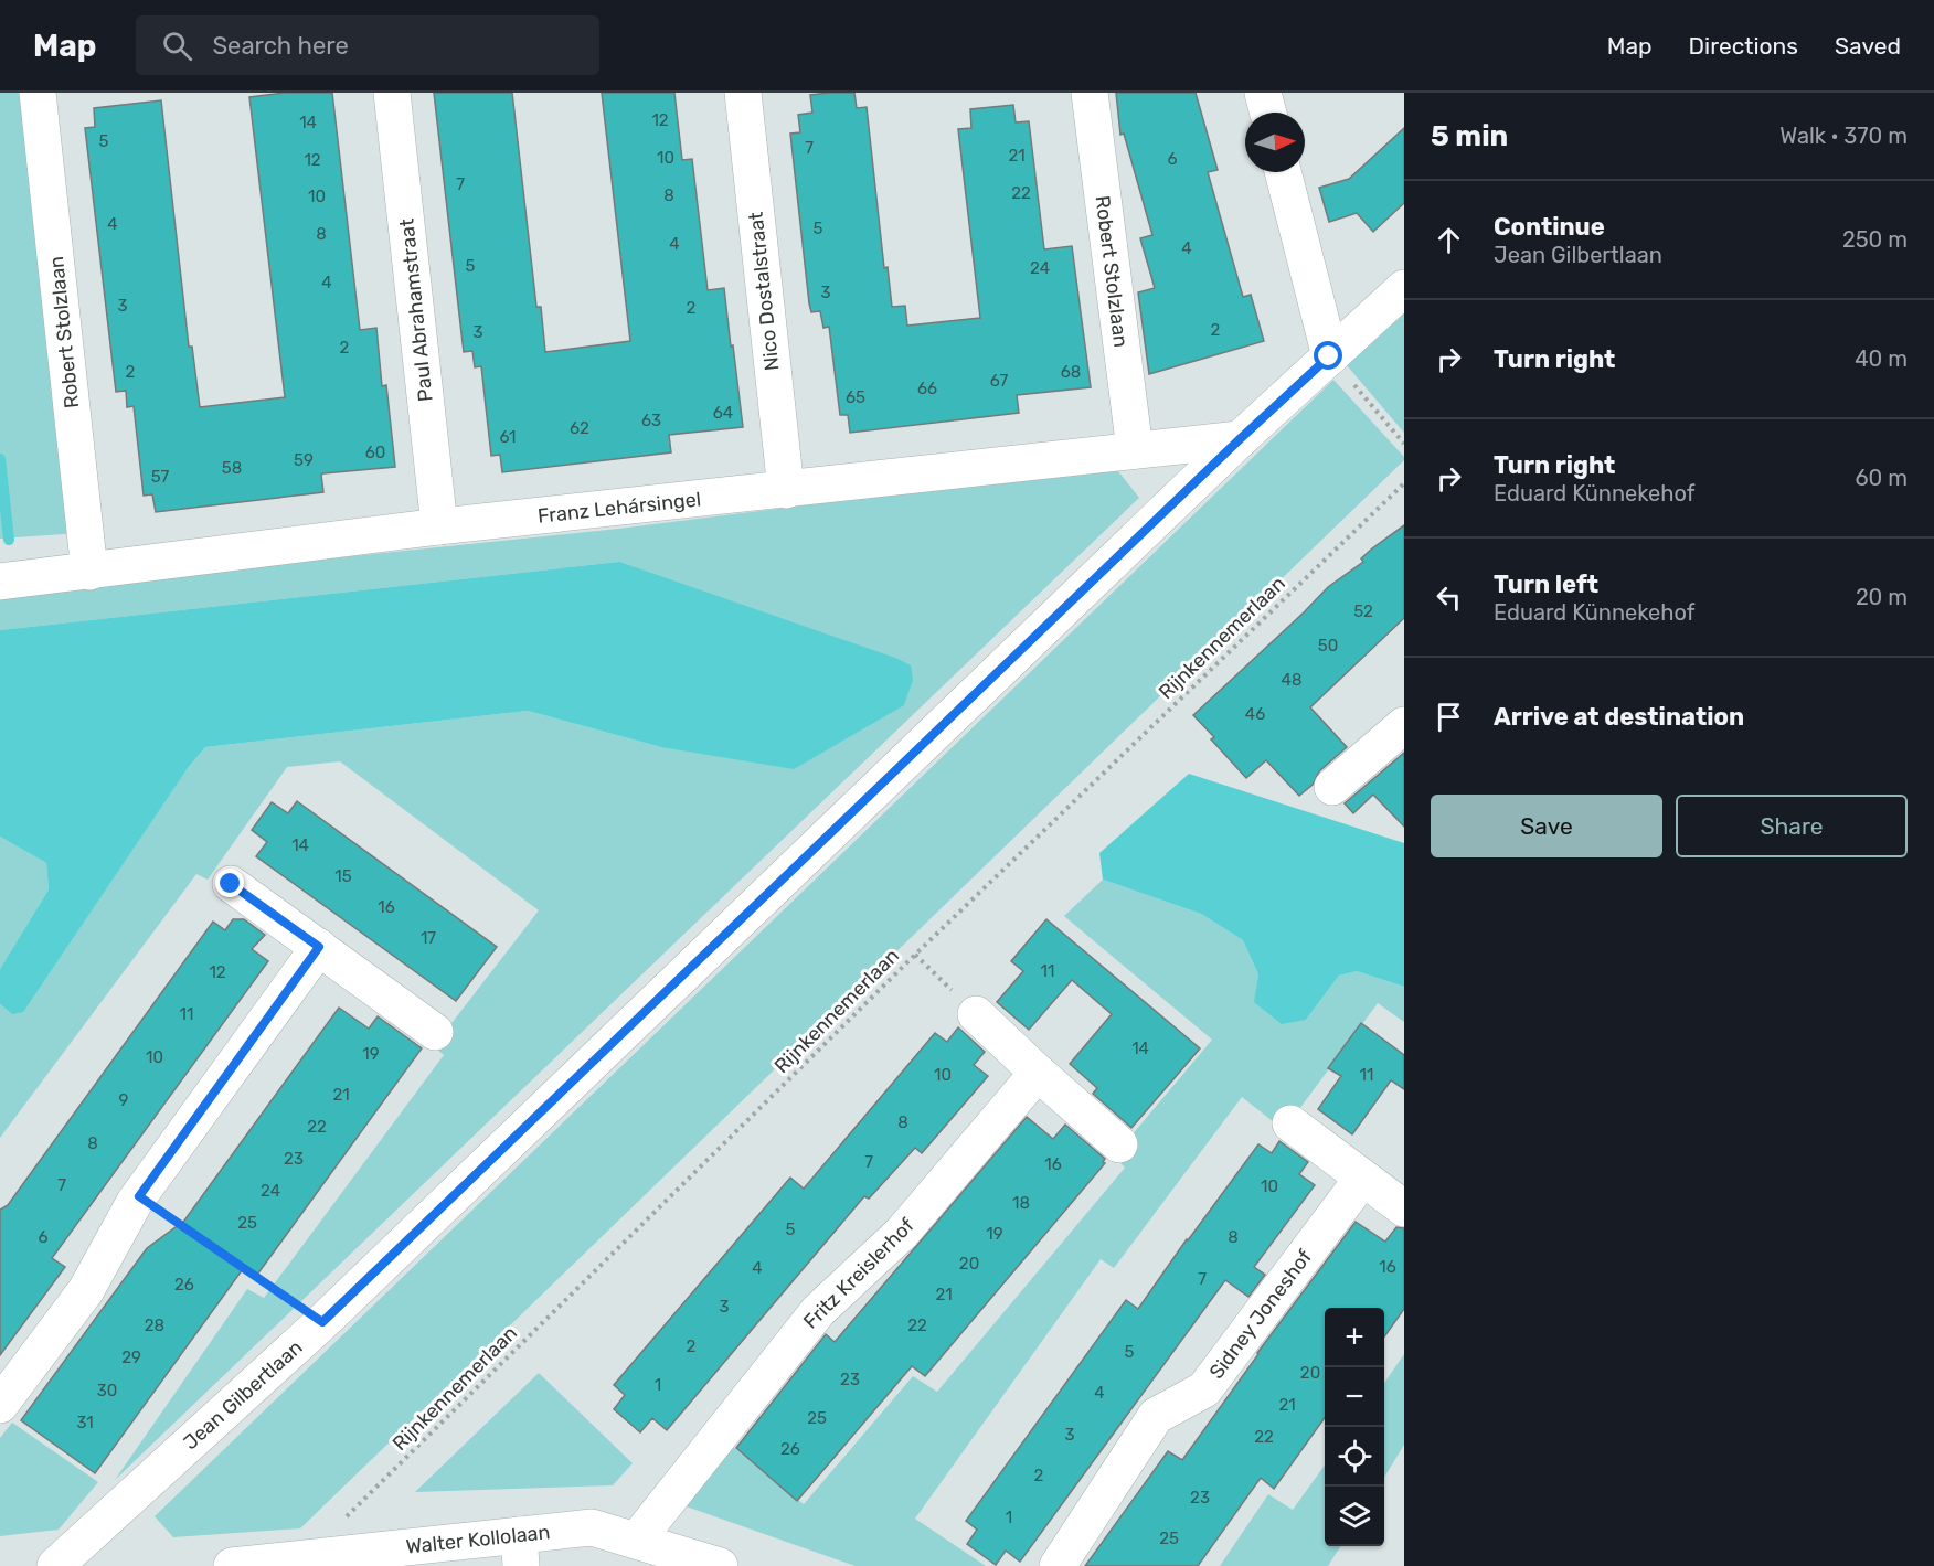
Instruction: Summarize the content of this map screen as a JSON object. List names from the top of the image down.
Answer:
{
  "streets": {
    "street": [
      "Robert Stolzlaan",
      "Nico Dostalstraat",
      "Paul Abrahamstraat",
      "Franz Lehársingel",
      "Fritz Kreislerhof",
      "Sidney Joneshof",
      "Jean Gilbertlaan",
      "Walter Kollolaan"
    ],
    "path": ["Rijnkennemerlaan"]
  },
  "crossings": [
    ["Robert Stolzlaan", "Franz Lehársingel"],
    ["Nico Dostalstraat", "Franz Lehársingel"],
    ["Paul Abrahamstraat", "Franz Lehársingel"],
    ["Franz Lehársingel", "Jean Gilbertlaan"],
    ["Rijnkennemerlaan", "Walter Kollolaan"],
    ["Fritz Kreislerhof", "Walter Kollolaan"]
  ],
  "house_numbers": [
    "12",
    "14",
    "5",
    "7",
    "21",
    "10",
    "6",
    "12",
    "7",
    "22",
    "8",
    "10",
    "4",
    "5",
    "8",
    "4",
    "4",
    "5",
    "24",
    "4",
    "3",
    "3",
    "2",
    "2",
    "3",
    "2",
    "2",
    "68",
    "67",
    "66",
    "65",
    "64",
    "63",
    "62",
    "61",
    "60",
    "59",
    "58",
    "57",
    "52",
    "50",
    "48",
    "46",
    "14",
    "15",
    "16",
    "17",
    "11",
    "12",
    "11",
    "14",
    "19",
    "10",
    "10",
    "11",
    "21",
    "9",
    "8",
    "22",
    "8",
    "23",
    "7",
    "16",
    "7",
    "10",
    "24",
    "18",
    "25",
    "5",
    "19",
    "6",
    "8",
    "20",
    "16",
    "4",
    "7",
    "26",
    "21",
    "3",
    "28",
    "22",
    "2",
    "5",
    "29",
    "20",
    "23",
    "1",
    "30",
    "4",
    "21",
    "25",
    "31",
    "3",
    "22",
    "26",
    "2",
    "23",
    "1",
    "25"
  ],
  "north": "right",
  "page": {
    "header": "Map",
    "search": "Search here",
    "nav": ["Map", "Directions", "Saved"],
    "heading": ["5 min", "Walk · 370 m"],
    "list": [
      ["Continue", "Jean Gilbertlaan", "250 m"],
      ["Turn right", "40 m"],
      ["Turn right", "Eduard Künnekehof", "60 m"],
      ["Turn left", "Eduard Künnekehof", "20 m"],
      "Arrive at destination"
    ],
    "buttons": ["Save", "Share"],
    "map_buttons": ["+", "−"]
  }
}
